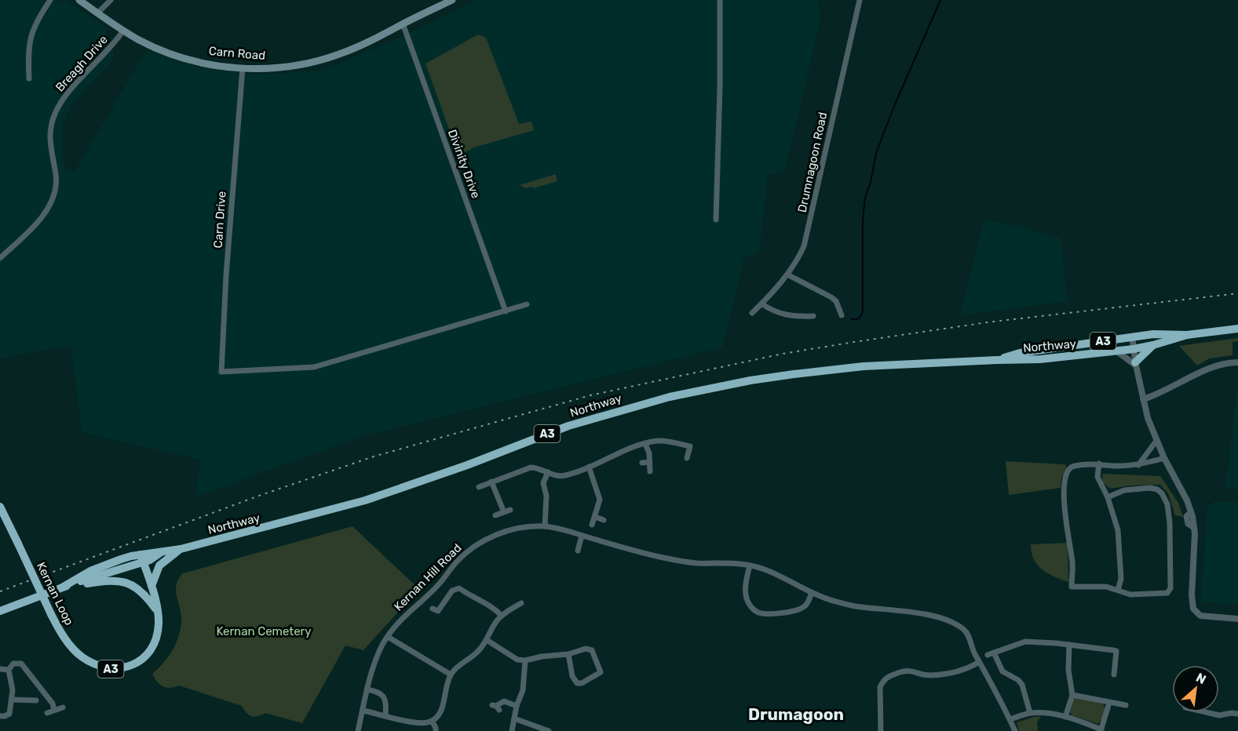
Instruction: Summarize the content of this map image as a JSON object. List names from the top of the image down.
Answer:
{
  "streets": {
    "highway": ["A3", "Northway", "Kernan Loop"],
    "main road": ["Carn Road"],
    "street": [
      "Breagh Drive",
      "Drumnagoon Road",
      "Divinity Drive",
      "Carn Drive",
      "Kernan Hill Road"
    ]
  },
  "crossings": [
    ["Carn Road", "Breagh Drive"],
    ["Carn Road", "Divinity Drive"],
    ["Carn Road", "Carn Drive"],
    ["Divinity Drive", "Carn Drive"],
    ["A3", "Northway"],
    ["A3", "Kernan Loop"]
  ],
  "districts": ["Drumagoon"],
  "parks": ["Kernan Cemetery"],
  "north": "top right"
}
